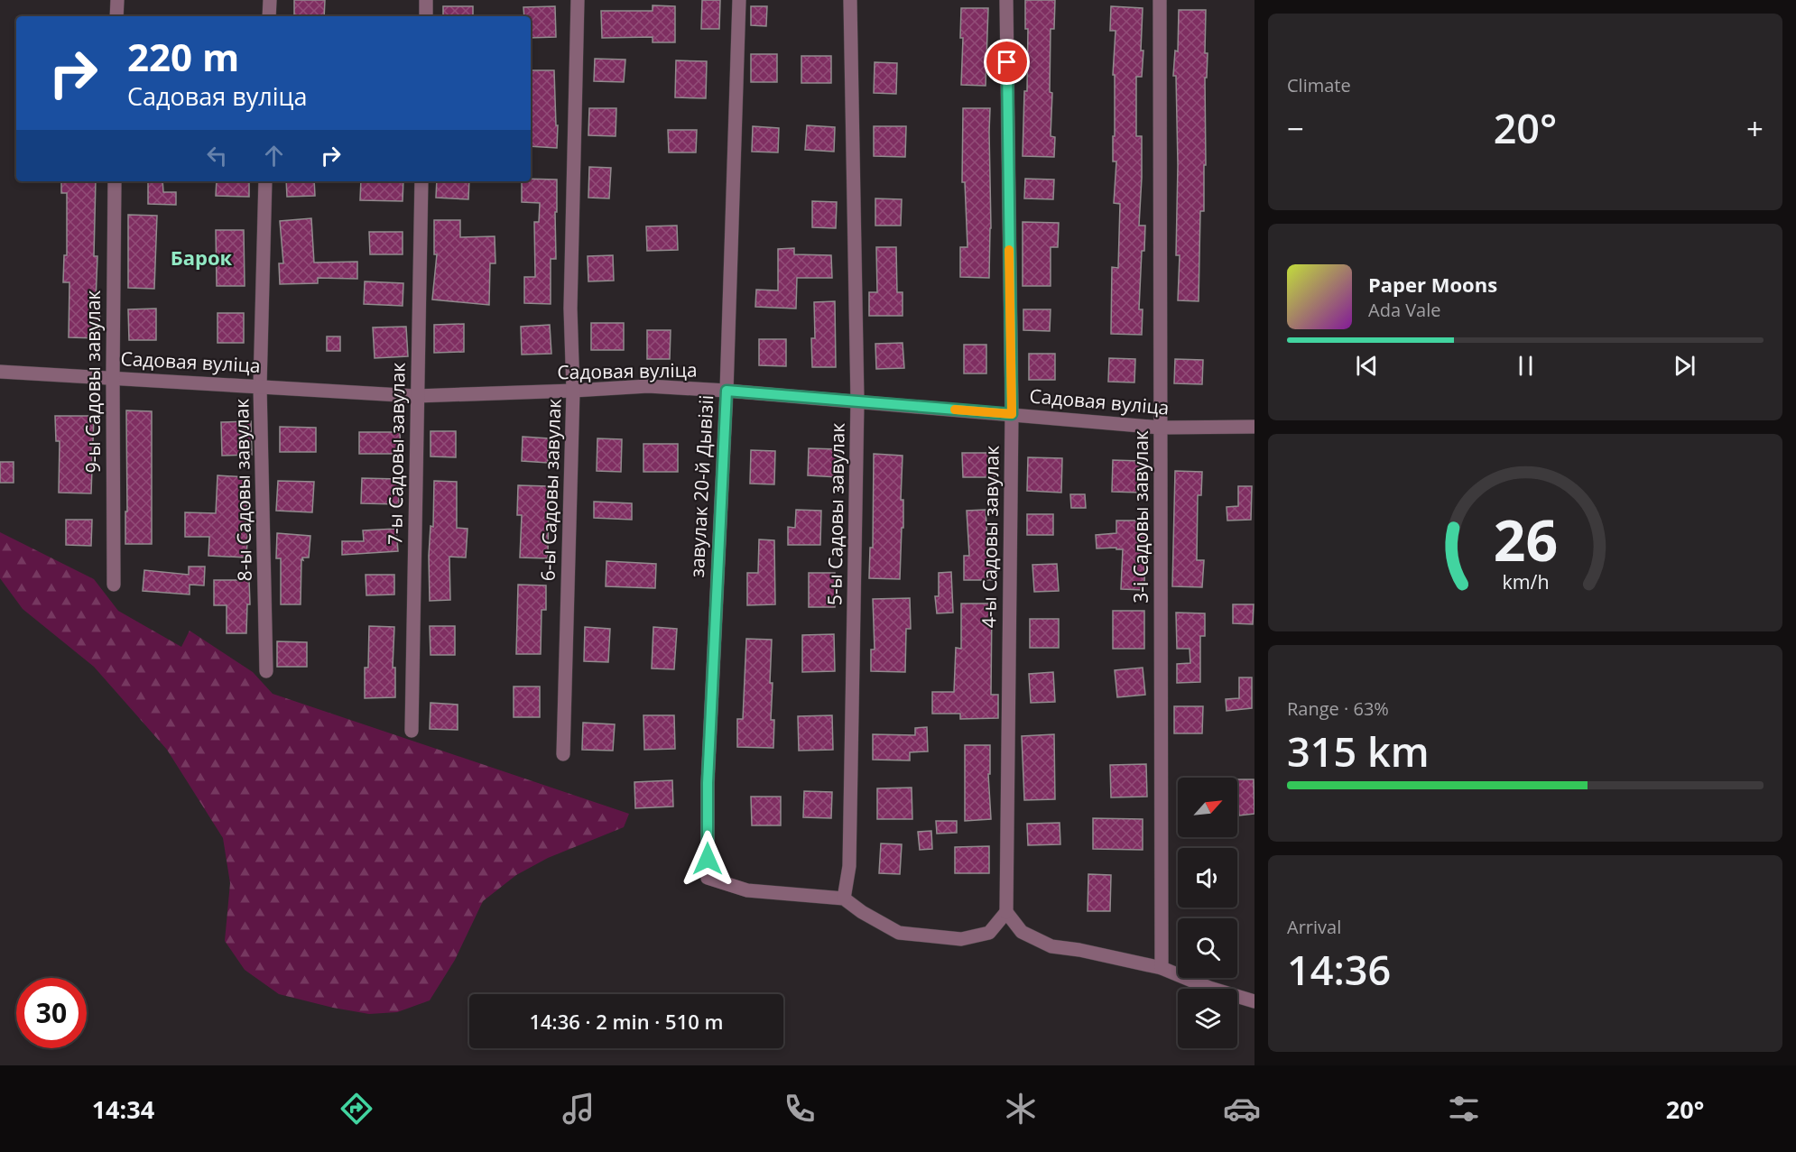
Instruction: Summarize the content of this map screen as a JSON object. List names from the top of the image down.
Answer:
{
  "streets": {
    "street": [
      "Садовая вуліца",
      "9-ы Садовы завулак",
      "7-ы Садовы завулак",
      "завулак 20-й Дывізіі",
      "8-ы Садовы завулак",
      "6-ы Садовы завулак",
      "5-ы Садовы завулак",
      "3-і Садовы завулак",
      "4-ы Садовы завулак"
    ]
  },
  "crossings": [
    ["Садовая вуліца", "9-ы Садовы завулак"],
    ["Садовая вуліца", "7-ы Садовы завулак"],
    ["Садовая вуліца", "завулак 20-й Дывізіі"],
    ["Садовая вуліца", "8-ы Садовы завулак"],
    ["Садовая вуліца", "6-ы Садовы завулак"],
    ["Садовая вуліца", "5-ы Садовы завулак"],
    ["Садовая вуліца", "3-і Садовы завулак"],
    ["Садовая вуліца", "4-ы Садовы завулак"],
    ["завулак 20-й Дывізіі", "5-ы Садовы завулак"]
  ],
  "districts": ["Барок"],
  "north": "top right",
  "page": {
    "tile": [
      "Climate",
      ["Range · 63%", "315 km"],
      ["Arrival", "14:36"]
    ],
    "turn": ["220 m", "Садовая вуліца"],
    "heat": ["−", "20°", "+"],
    "song": ["Paper Moons", "Ada Vale"],
    "limit": "30",
    "trip": "14:36 · 2 min · 510 m",
    "tabs": ["14:34", "20°"],
    "gauge": ["26", "km/h"]
  }
}
